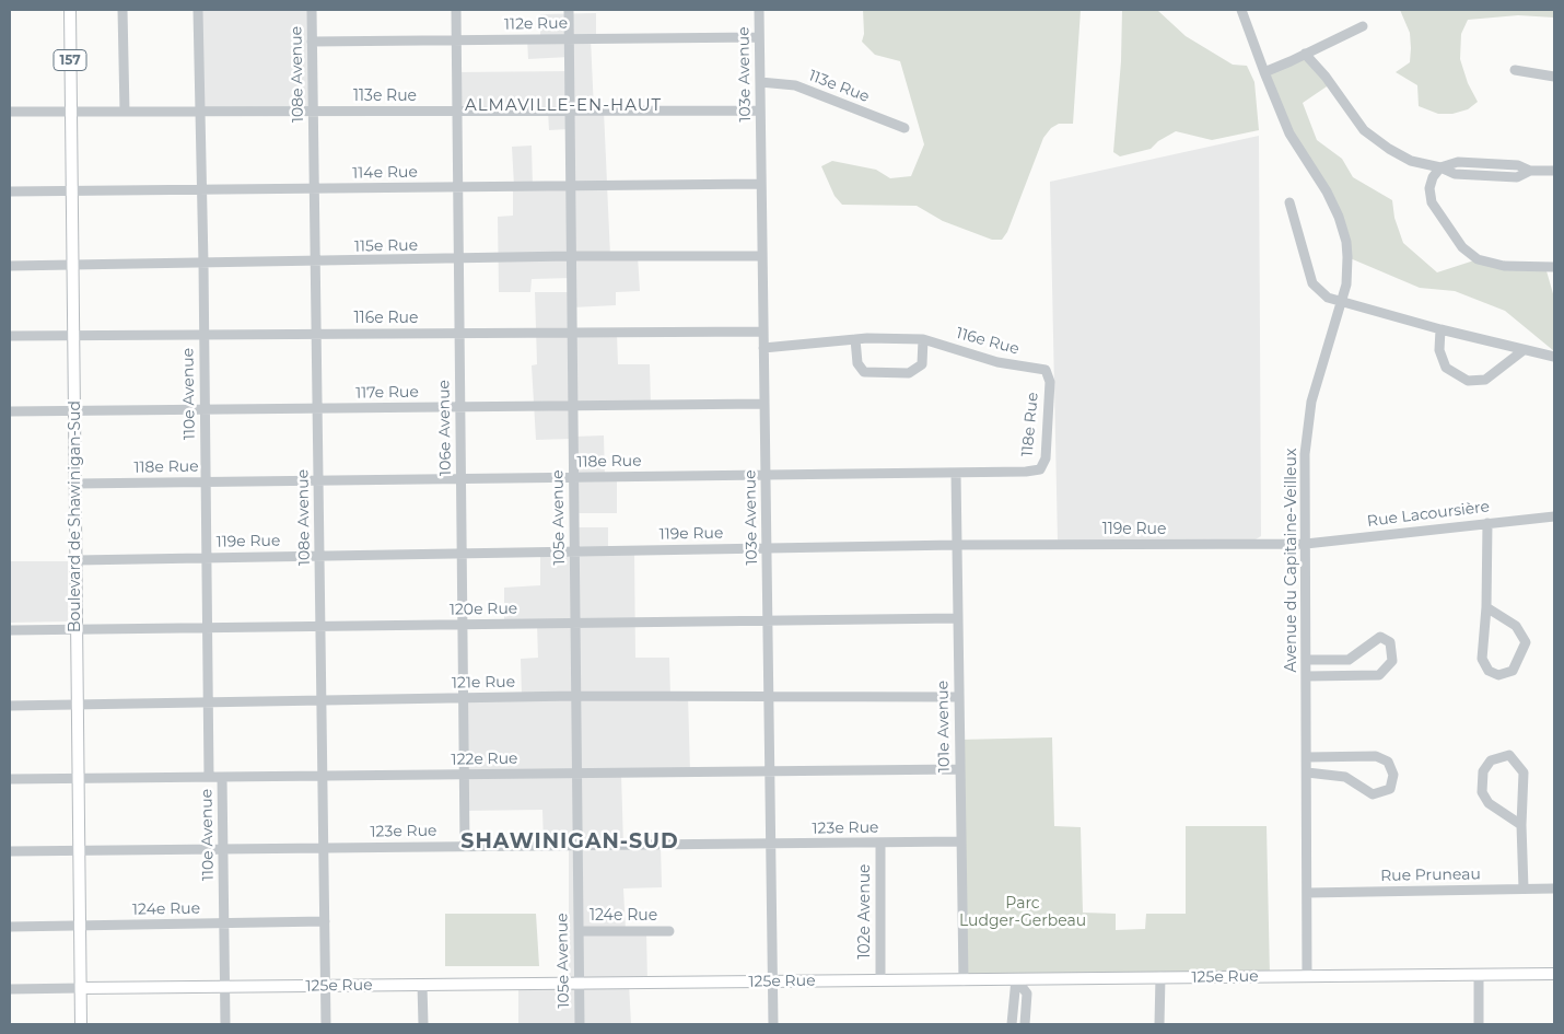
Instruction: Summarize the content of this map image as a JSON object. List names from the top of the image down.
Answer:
{
  "streets": {
    "main road": ["157", "Boulevard de Shawinigan-Sud", "125e Rue"],
    "street": [
      "112e Rue",
      "108e Avenue",
      "103e Avenue",
      "113e Rue",
      "114e Rue",
      "115e Rue",
      "116e Rue",
      "117e Rue",
      "110e Avenue",
      "118e Rue",
      "106e Avenue",
      "Rue Lacoursière",
      "105e Avenue",
      "119e Rue",
      "Avenue du Capitaine-Veilleux",
      "120e Rue",
      "121e Rue",
      "101e Avenue",
      "122e Rue",
      "123e Rue",
      "Rue Pruneau",
      "124e Rue",
      "102e Avenue"
    ]
  },
  "crossings": [
    ["112e Rue", "108e Avenue"],
    ["112e Rue", "103e Avenue"],
    ["112e Rue", "106e Avenue"],
    ["112e Rue", "105e Avenue"],
    ["108e Avenue", "113e Rue"],
    ["108e Avenue", "114e Rue"],
    ["108e Avenue", "115e Rue"],
    ["108e Avenue", "116e Rue"],
    ["108e Avenue", "117e Rue"],
    ["108e Avenue", "118e Rue"],
    ["108e Avenue", "119e Rue"],
    ["108e Avenue", "120e Rue"],
    ["108e Avenue", "121e Rue"],
    ["108e Avenue", "122e Rue"],
    ["108e Avenue", "123e Rue"],
    ["108e Avenue", "124e Rue"],
    ["108e Avenue", "125e Rue"],
    ["103e Avenue", "113e Rue"],
    ["103e Avenue", "114e Rue"],
    ["103e Avenue", "115e Rue"],
    ["103e Avenue", "116e Rue"],
    ["103e Avenue", "117e Rue"],
    ["103e Avenue", "118e Rue"],
    ["103e Avenue", "119e Rue"],
    ["103e Avenue", "120e Rue"],
    ["103e Avenue", "121e Rue"],
    ["103e Avenue", "122e Rue"],
    ["103e Avenue", "123e Rue"],
    ["103e Avenue", "125e Rue"],
    ["113e Rue", "110e Avenue"],
    ["113e Rue", "106e Avenue"],
    ["113e Rue", "Boulevard de Shawinigan-Sud"],
    ["113e Rue", "105e Avenue"],
    ["114e Rue", "110e Avenue"],
    ["114e Rue", "106e Avenue"],
    ["114e Rue", "Boulevard de Shawinigan-Sud"],
    ["114e Rue", "105e Avenue"],
    ["115e Rue", "110e Avenue"],
    ["115e Rue", "106e Avenue"],
    ["115e Rue", "Boulevard de Shawinigan-Sud"],
    ["115e Rue", "105e Avenue"],
    ["116e Rue", "110e Avenue"],
    ["116e Rue", "118e Rue"],
    ["116e Rue", "106e Avenue"],
    ["116e Rue", "Boulevard de Shawinigan-Sud"],
    ["116e Rue", "105e Avenue"],
    ["117e Rue", "110e Avenue"],
    ["117e Rue", "106e Avenue"],
    ["117e Rue", "Boulevard de Shawinigan-Sud"],
    ["117e Rue", "105e Avenue"],
    ["110e Avenue", "118e Rue"],
    ["110e Avenue", "119e Rue"],
    ["110e Avenue", "120e Rue"],
    ["110e Avenue", "121e Rue"],
    ["110e Avenue", "122e Rue"],
    ["110e Avenue", "123e Rue"],
    ["110e Avenue", "124e Rue"],
    ["110e Avenue", "125e Rue"],
    ["118e Rue", "106e Avenue"],
    ["118e Rue", "Boulevard de Shawinigan-Sud"],
    ["118e Rue", "105e Avenue"],
    ["118e Rue", "101e Avenue"],
    ["106e Avenue", "119e Rue"],
    ["106e Avenue", "120e Rue"],
    ["106e Avenue", "121e Rue"],
    ["106e Avenue", "122e Rue"],
    ["106e Avenue", "123e Rue"],
    ["Rue Lacoursière", "119e Rue"],
    ["Rue Lacoursière", "Avenue du Capitaine-Veilleux"],
    ["Boulevard de Shawinigan-Sud", "119e Rue"],
    ["Boulevard de Shawinigan-Sud", "120e Rue"],
    ["Boulevard de Shawinigan-Sud", "121e Rue"],
    ["Boulevard de Shawinigan-Sud", "122e Rue"],
    ["Boulevard de Shawinigan-Sud", "123e Rue"],
    ["Boulevard de Shawinigan-Sud", "124e Rue"],
    ["Boulevard de Shawinigan-Sud", "125e Rue"],
    ["105e Avenue", "119e Rue"],
    ["105e Avenue", "120e Rue"],
    ["105e Avenue", "121e Rue"],
    ["105e Avenue", "122e Rue"],
    ["105e Avenue", "123e Rue"],
    ["105e Avenue", "124e Rue"],
    ["105e Avenue", "125e Rue"],
    ["119e Rue", "Avenue du Capitaine-Veilleux"],
    ["119e Rue", "101e Avenue"],
    ["Avenue du Capitaine-Veilleux", "Rue Pruneau"],
    ["Avenue du Capitaine-Veilleux", "125e Rue"],
    ["120e Rue", "101e Avenue"],
    ["121e Rue", "101e Avenue"],
    ["101e Avenue", "122e Rue"],
    ["101e Avenue", "123e Rue"],
    ["101e Avenue", "125e Rue"],
    ["123e Rue", "102e Avenue"],
    ["102e Avenue", "125e Rue"]
  ],
  "districts": ["ALMAVILLE-EN-HAUT", "SHAWINIGAN-SUD"],
  "parks": ["Parc Ludger-Gerbeau"]
}
